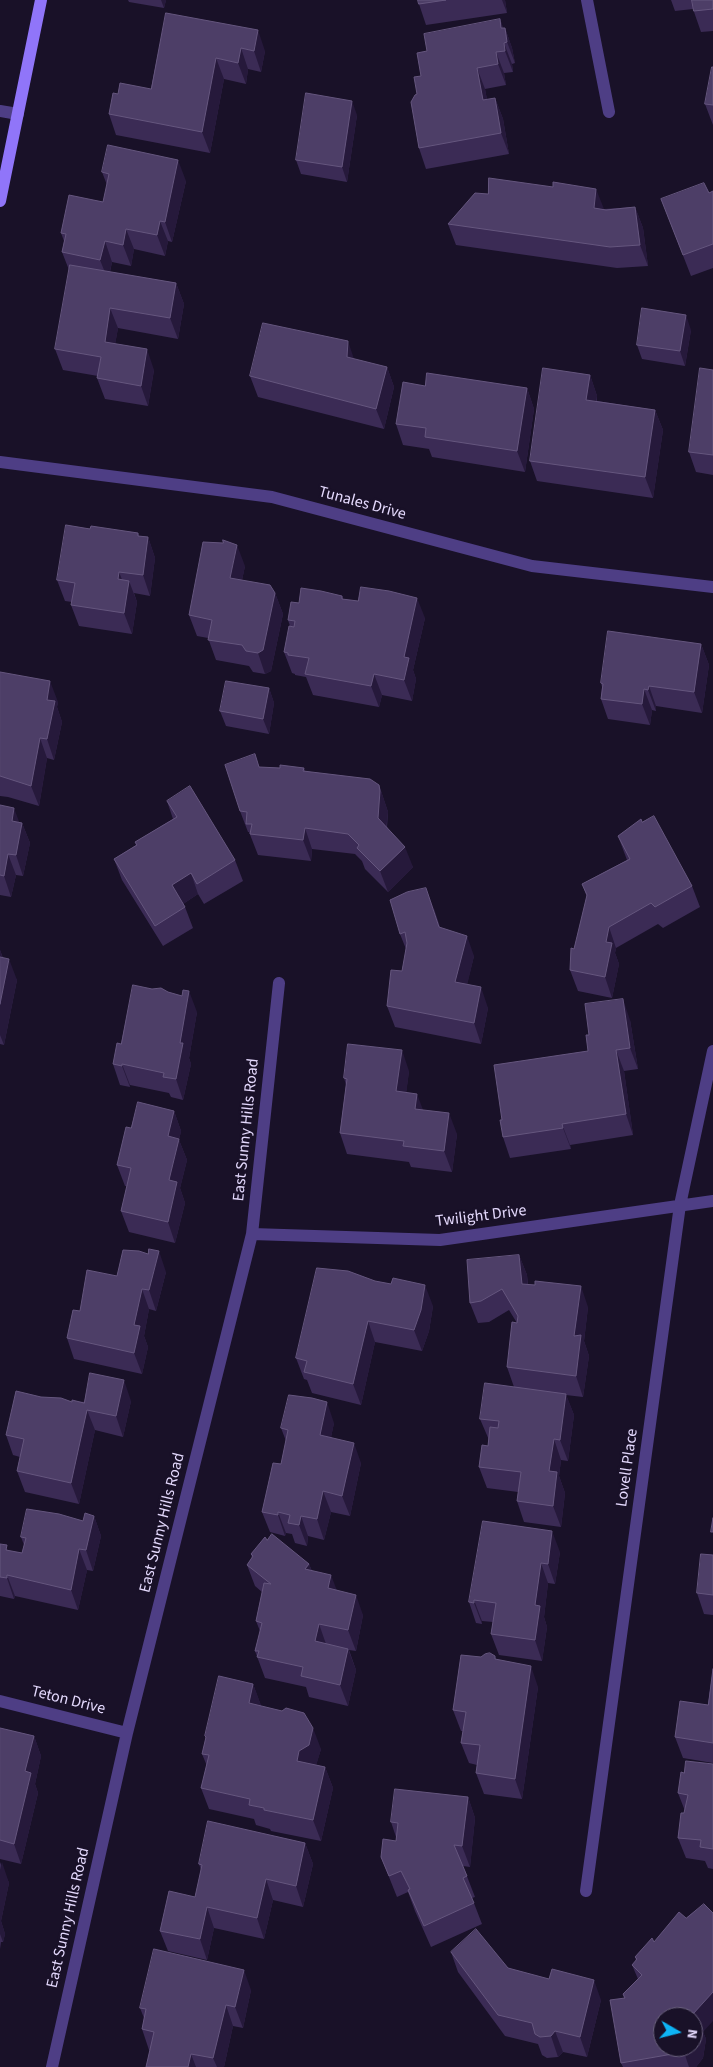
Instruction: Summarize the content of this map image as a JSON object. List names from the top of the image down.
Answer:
{
  "streets": {
    "street": [
      "Tunales Drive",
      "East Sunny Hills Road",
      "Twilight Drive",
      "Lovell Place",
      "Teton Drive"
    ]
  },
  "crossings": [
    ["East Sunny Hills Road", "Twilight Drive"],
    ["East Sunny Hills Road", "Teton Drive"],
    ["Twilight Drive", "Lovell Place"]
  ],
  "north": "right"
}
